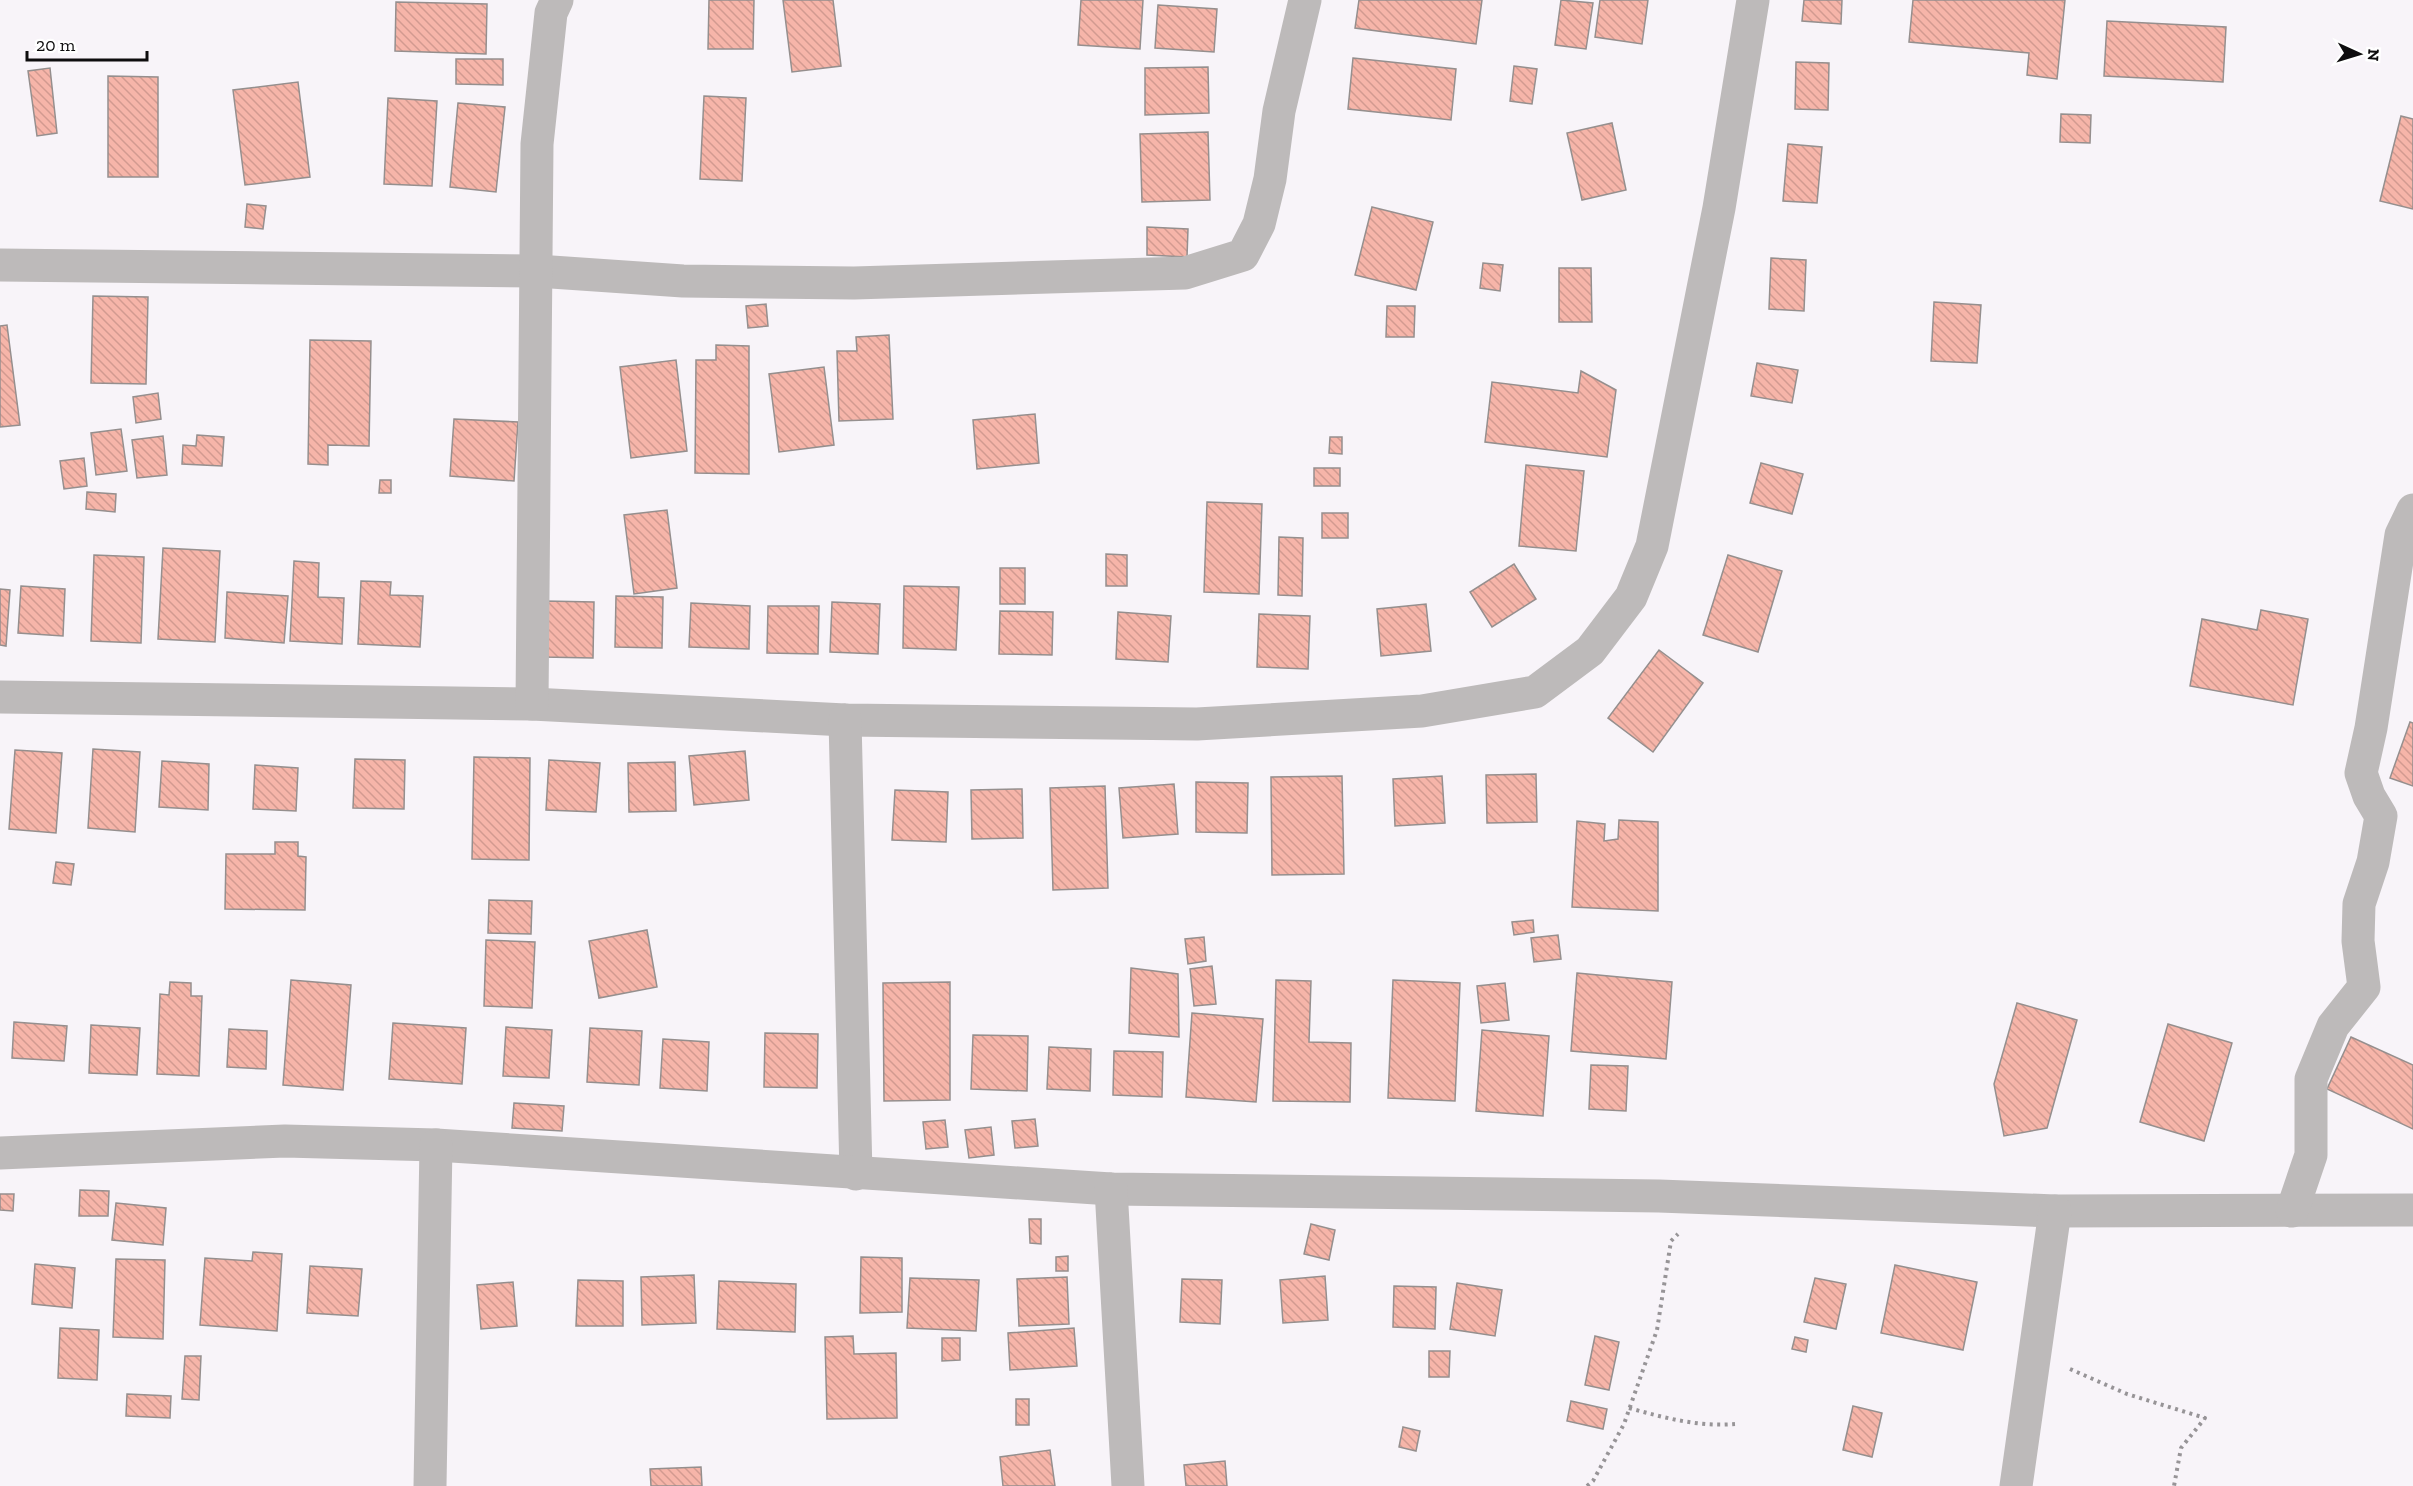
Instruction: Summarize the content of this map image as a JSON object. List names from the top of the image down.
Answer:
{
  "scale_bar": "20 m",
  "north": "right"
}
